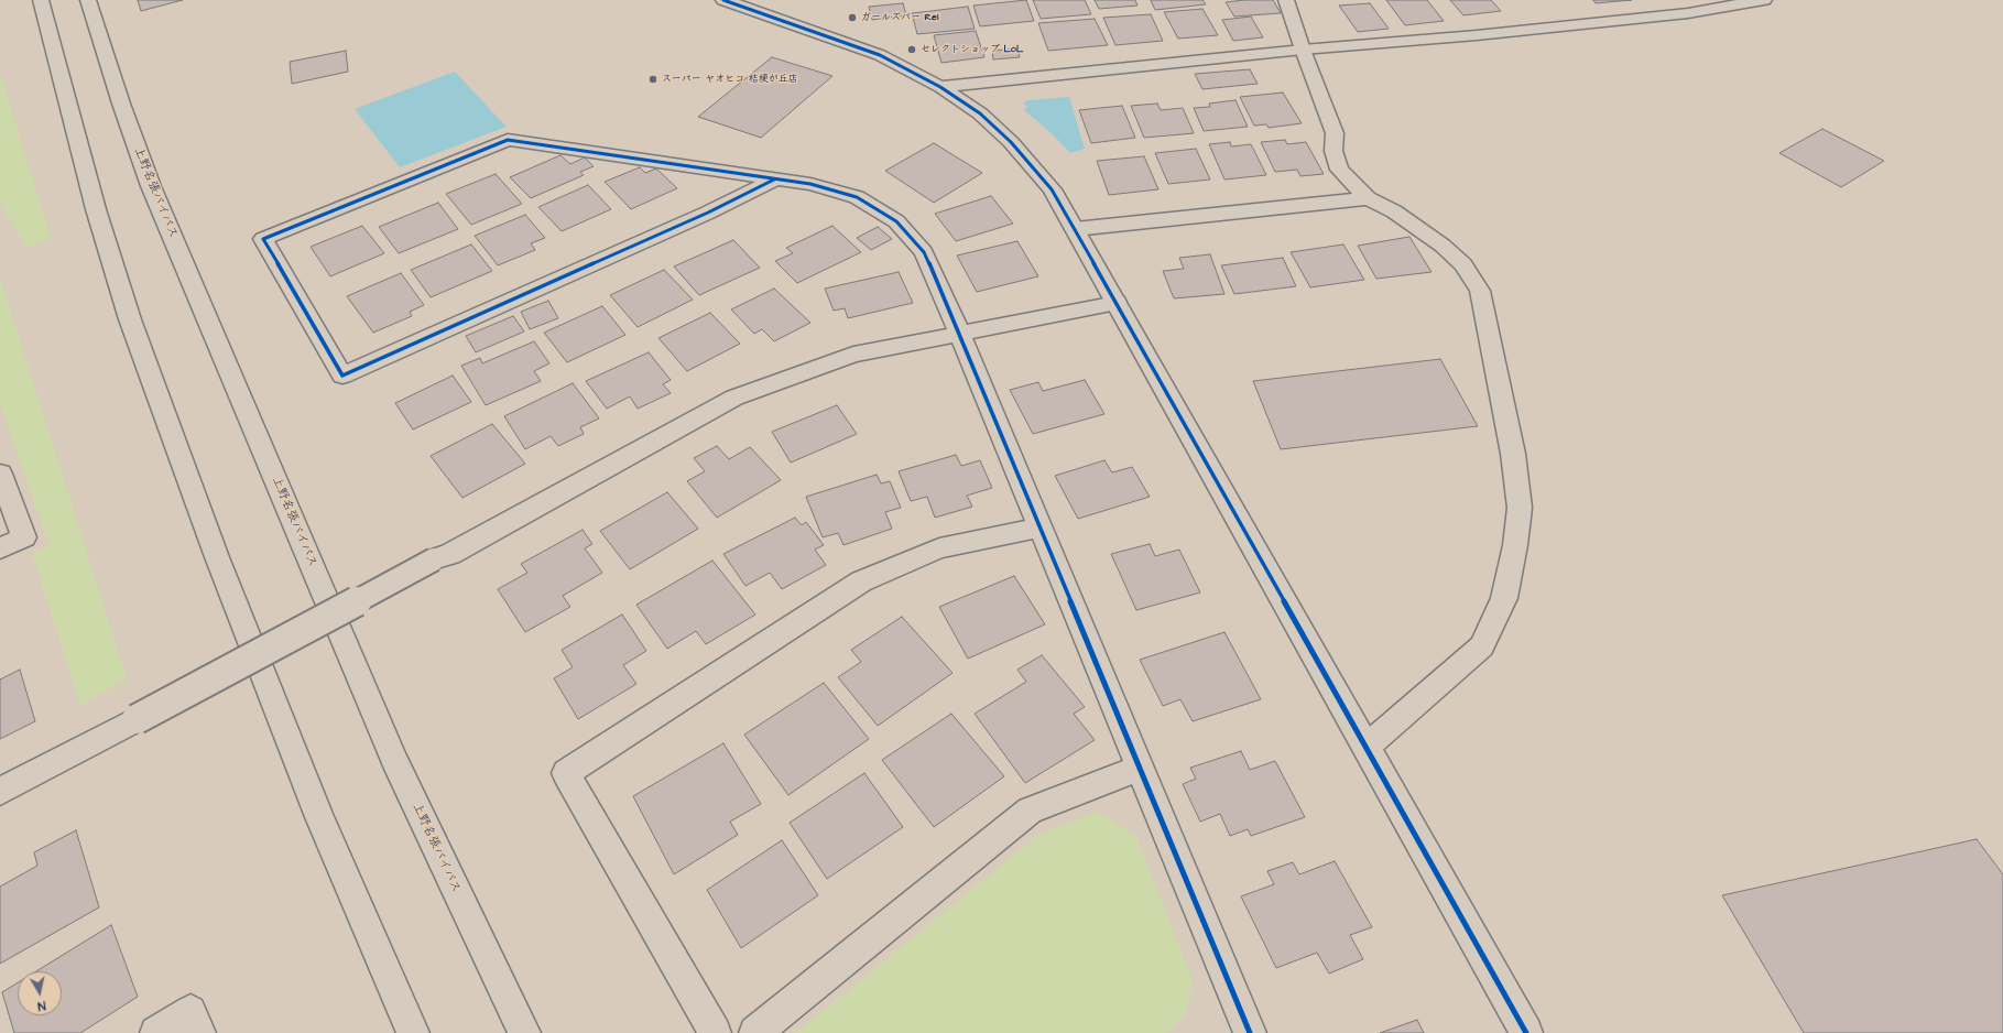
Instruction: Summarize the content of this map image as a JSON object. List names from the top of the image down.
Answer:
{
  "streets": {
    "main road": ["上野名張バイパス"]
  },
  "places": ["ガールズバー Rei", "セレクトショップ LoL", "スーパー ヤオヒコ 桔梗が丘店"],
  "north": "bottom"
}
